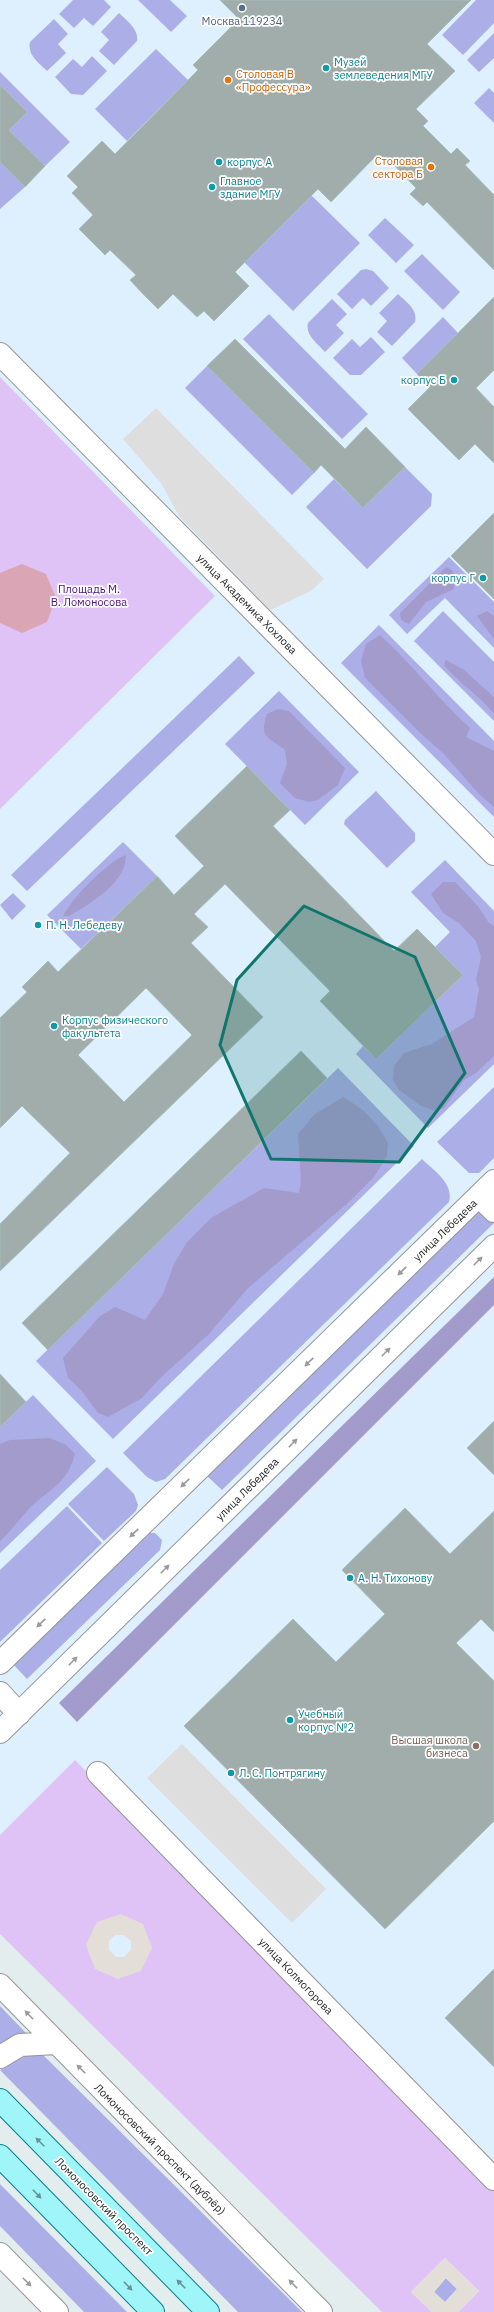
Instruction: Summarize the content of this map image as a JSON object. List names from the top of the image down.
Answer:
{
  "streets": {
    "main road": ["Ломоносовский проспект"],
    "street": [
      "улица Академика Хохлова",
      "улица Лебедева",
      "улица Колмогорова",
      "Ломоносовский проспект (дублёр)"
    ]
  },
  "one_way": ["Ломоносовский проспект (дублёр)"],
  "parks": ["Площадь М. В. Ломоносова"],
  "places": [
    "Москва 119234",
    "Музей землеведения МГУ",
    "Столовая В «Профессура»",
    "корпус А",
    "Столовая сектора Б",
    "Главное здание МГУ",
    "корпус Б",
    "корпус Г",
    "П. Н. Лебедеву",
    "Корпус физического факультета",
    "А. Н. Тихонову",
    "Учебный корпус №2",
    "Высшая школа бизнеса",
    "Л. С. Понтрягину"
  ]
}
